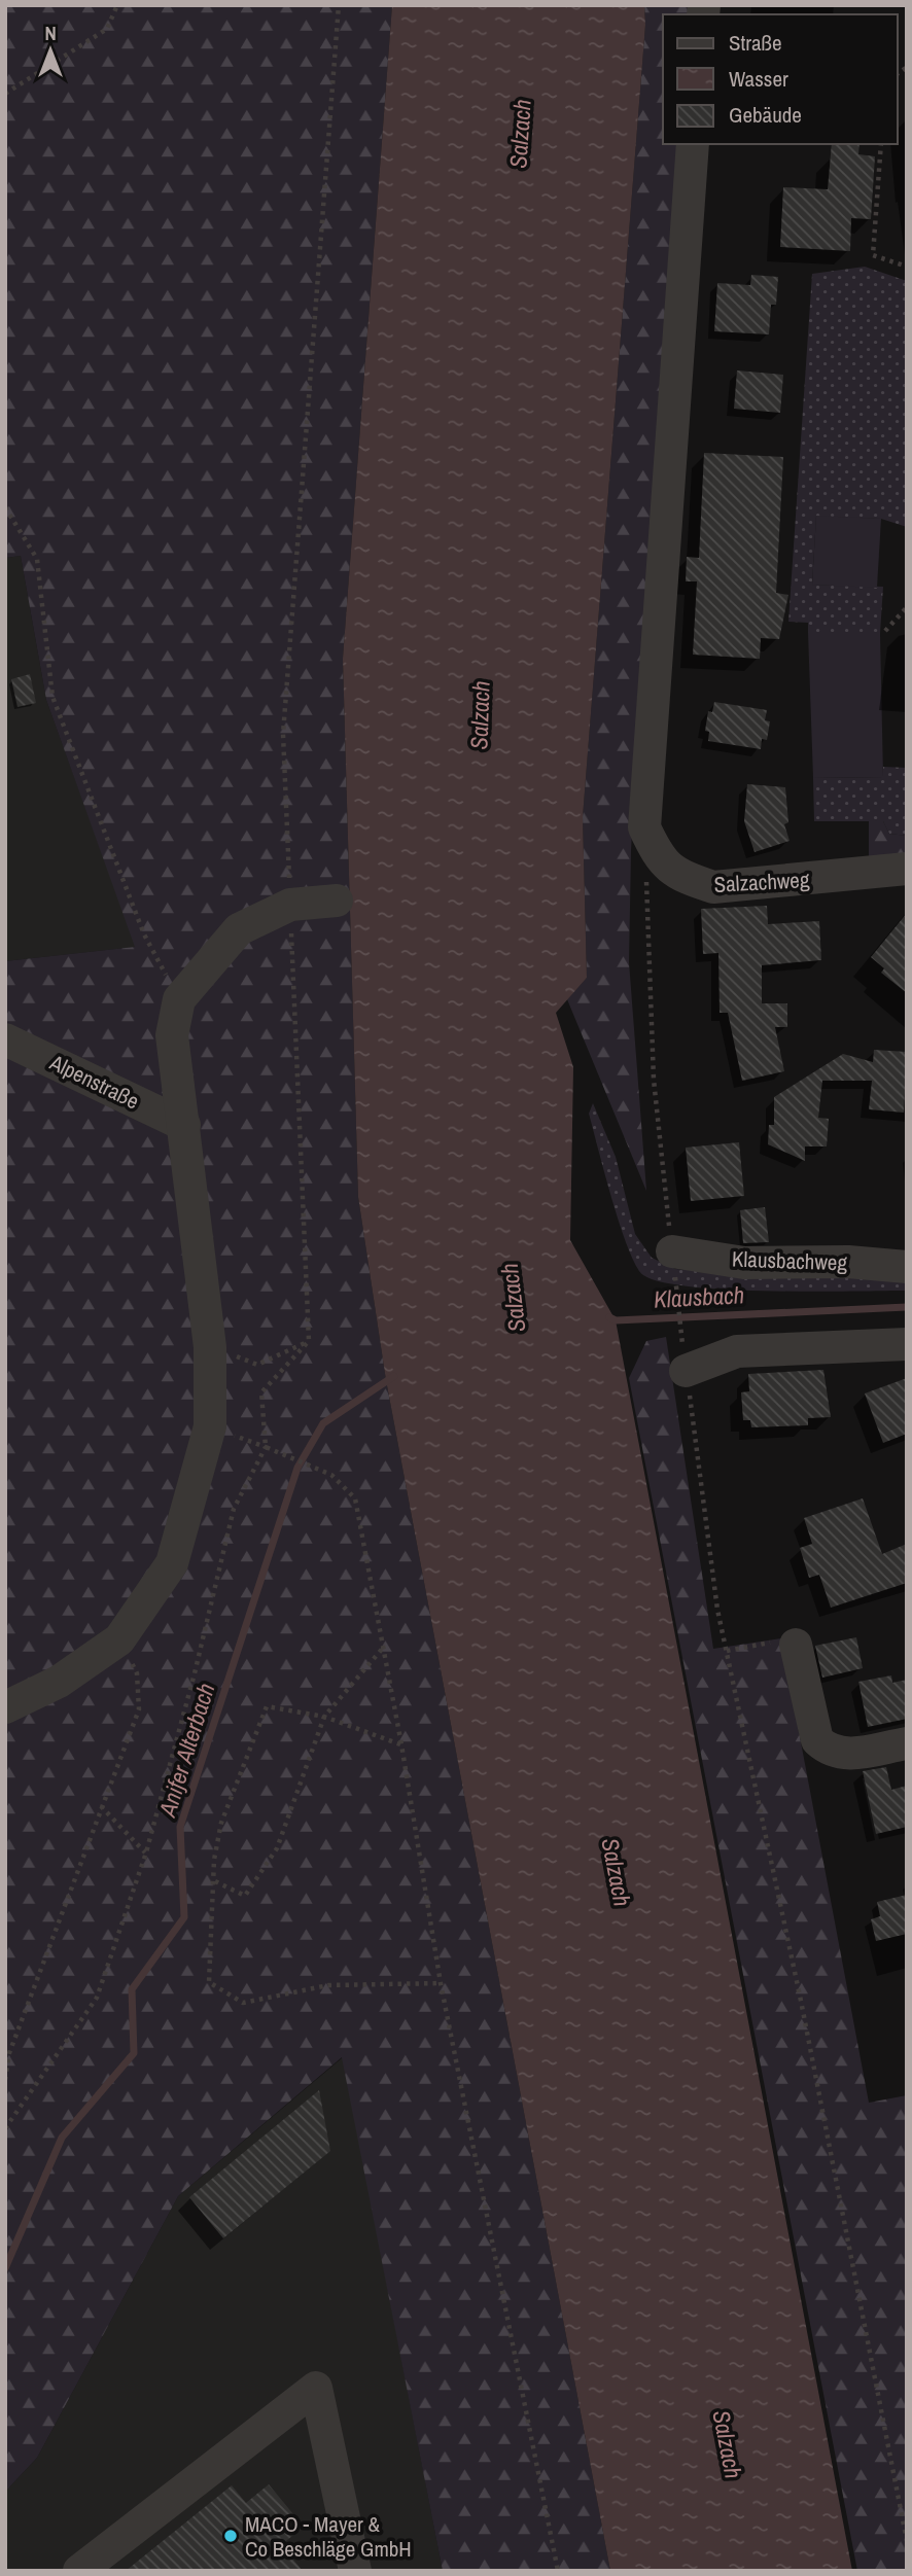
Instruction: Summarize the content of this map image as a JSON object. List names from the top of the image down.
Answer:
{
  "streets": {
    "street": ["Salzachweg", "Alpenstraße", "Klausbachweg"]
  },
  "water": ["Salzach", "Klausbach", "Anifer Alterbach"],
  "places": ["MACO - Mayer & Co Beschläge GmbH"],
  "legend": ["Straße", "Wasser", "Gebäude"],
  "north": "top"
}
